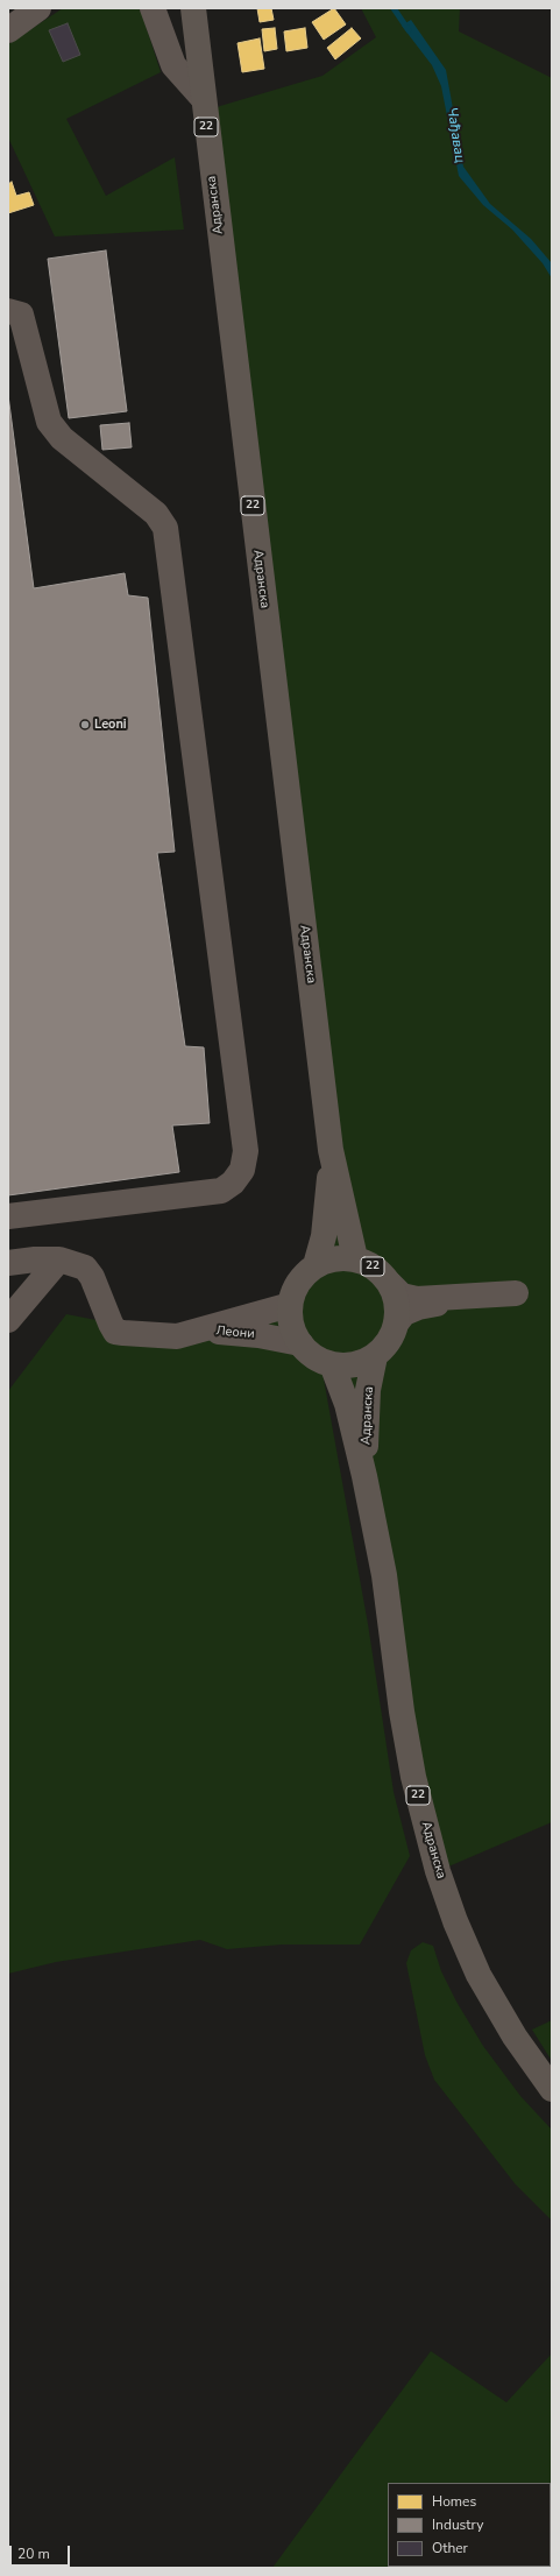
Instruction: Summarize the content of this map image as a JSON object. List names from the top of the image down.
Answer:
{
  "streets": {
    "main road": ["22", "Адранска"],
    "street": ["Леони"]
  },
  "crossings": [
    ["22", "Адранска"],
    ["22", "Леони"],
    ["Адранска", "Леони"]
  ],
  "water": ["Чађавац"],
  "places": ["Leoni"],
  "legend": ["Homes", "Industry", "Other"],
  "scale_bar": "20 m"
}
